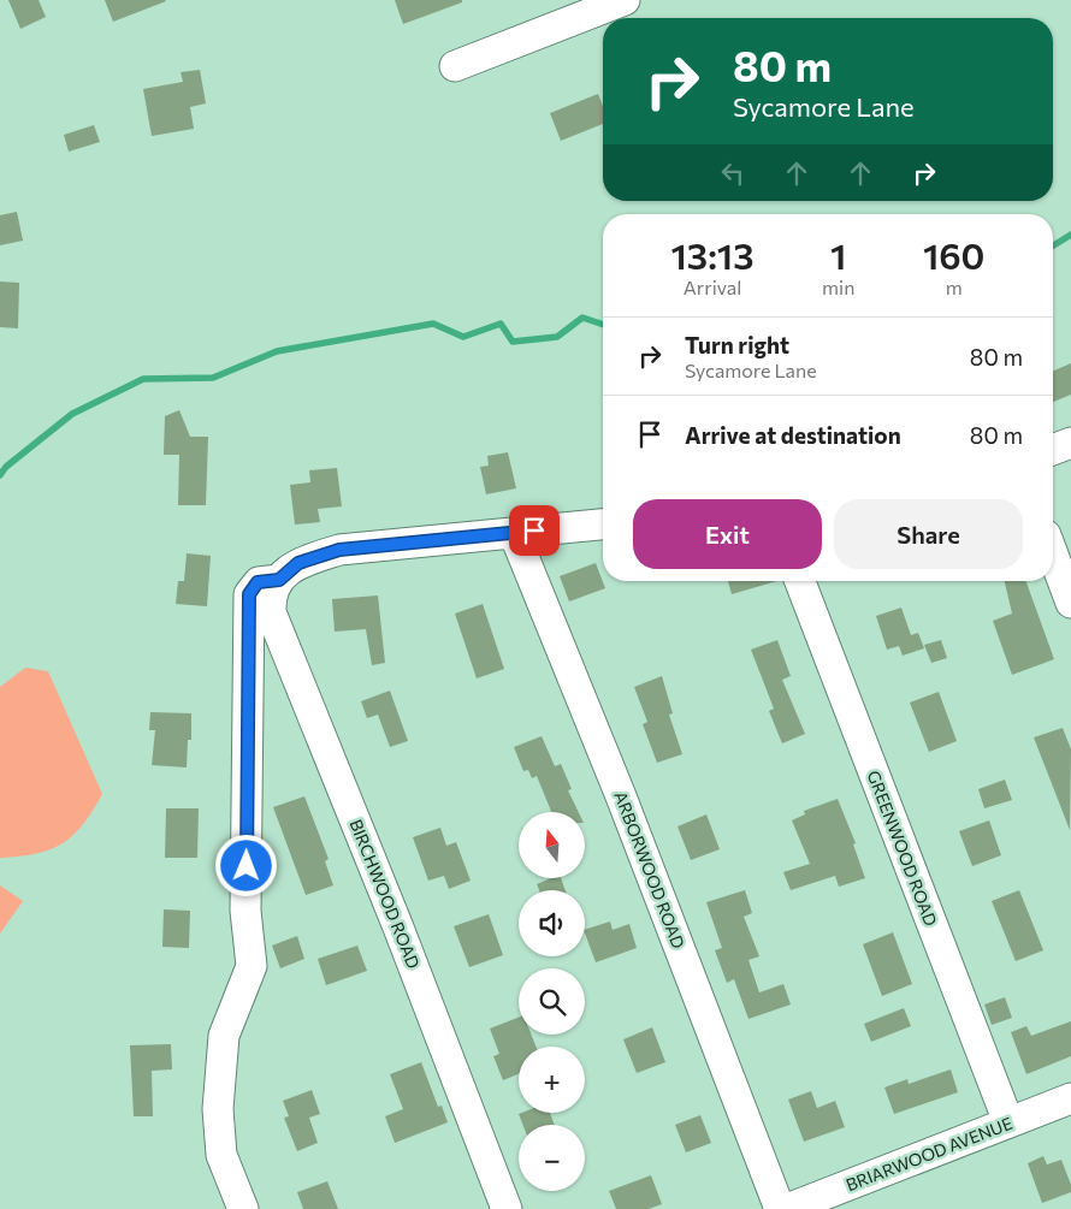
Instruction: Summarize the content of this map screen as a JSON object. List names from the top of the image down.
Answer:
{
  "streets": {
    "street": [
      "GREENWOOD ROAD",
      "ARBORWOOD ROAD",
      "BIRCHWOOD ROAD",
      "BRIARWOOD AVENUE"
    ]
  },
  "crossings": [
    ["GREENWOOD ROAD", "BRIARWOOD AVENUE"]
  ],
  "north": "top",
  "page": {
    "turn": ["80 m", "Sycamore Lane"],
    "eta": [
      "13:13",
      "Arrival",
      "1",
      "min",
      "160",
      "m"
    ],
    "list": [
      {
        "name": "Turn right",
        "note": "Sycamore Lane",
        "value": "80 m"
      },
      {
        "name": "Arrive at destination",
        "value": "80 m"
      }
    ],
    "buttons": ["Exit", "Share"],
    "map_buttons": ["+", "−"]
  }
}
